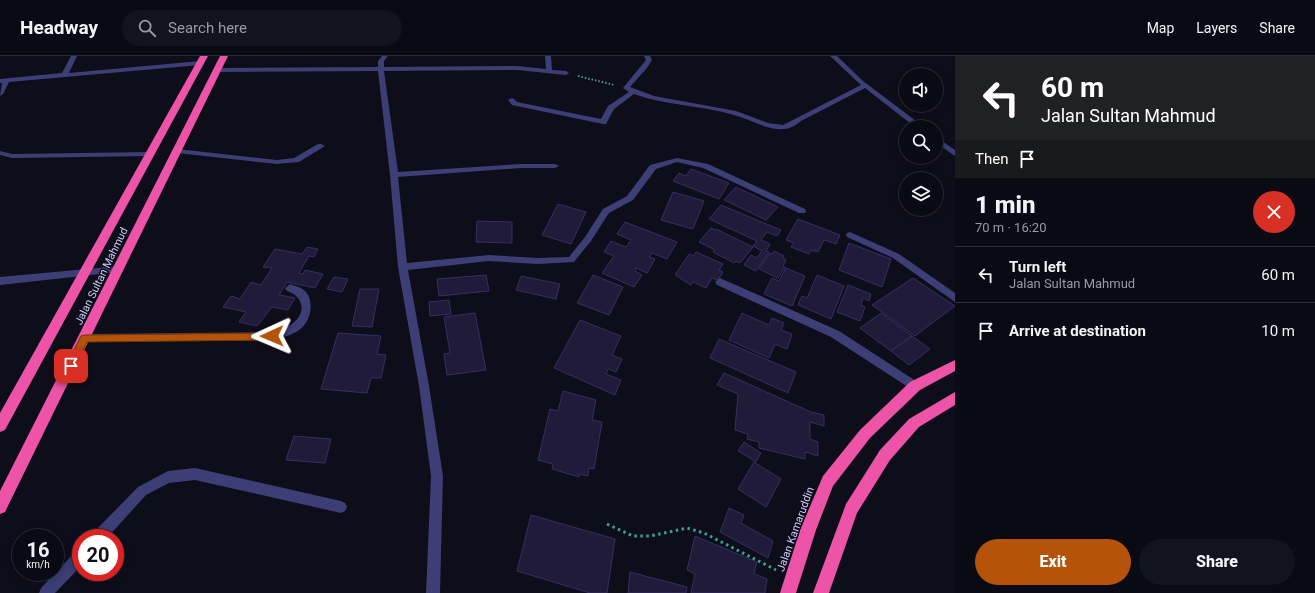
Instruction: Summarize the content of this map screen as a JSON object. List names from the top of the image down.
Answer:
{
  "streets": {
    "highway": ["Jalan Sultan Mahmud", "Jalan Kamaruddin"]
  },
  "page": {
    "header": "Headway",
    "search": "Search here",
    "nav": ["Map", "Layers", "Share"],
    "turn": ["60 m", "Jalan Sultan Mahmud"],
    "then": "Then",
    "heading": ["1 min", "70 m · 16:20"],
    "list": [
      {
        "name": "Turn left",
        "note": "Jalan Sultan Mahmud",
        "value": "60 m"
      },
      {
        "name": "Arrive at destination",
        "value": "10 m"
      }
    ],
    "speed": "16 km/h",
    "limit": "20",
    "buttons": ["Exit", "Share"]
  }
}
